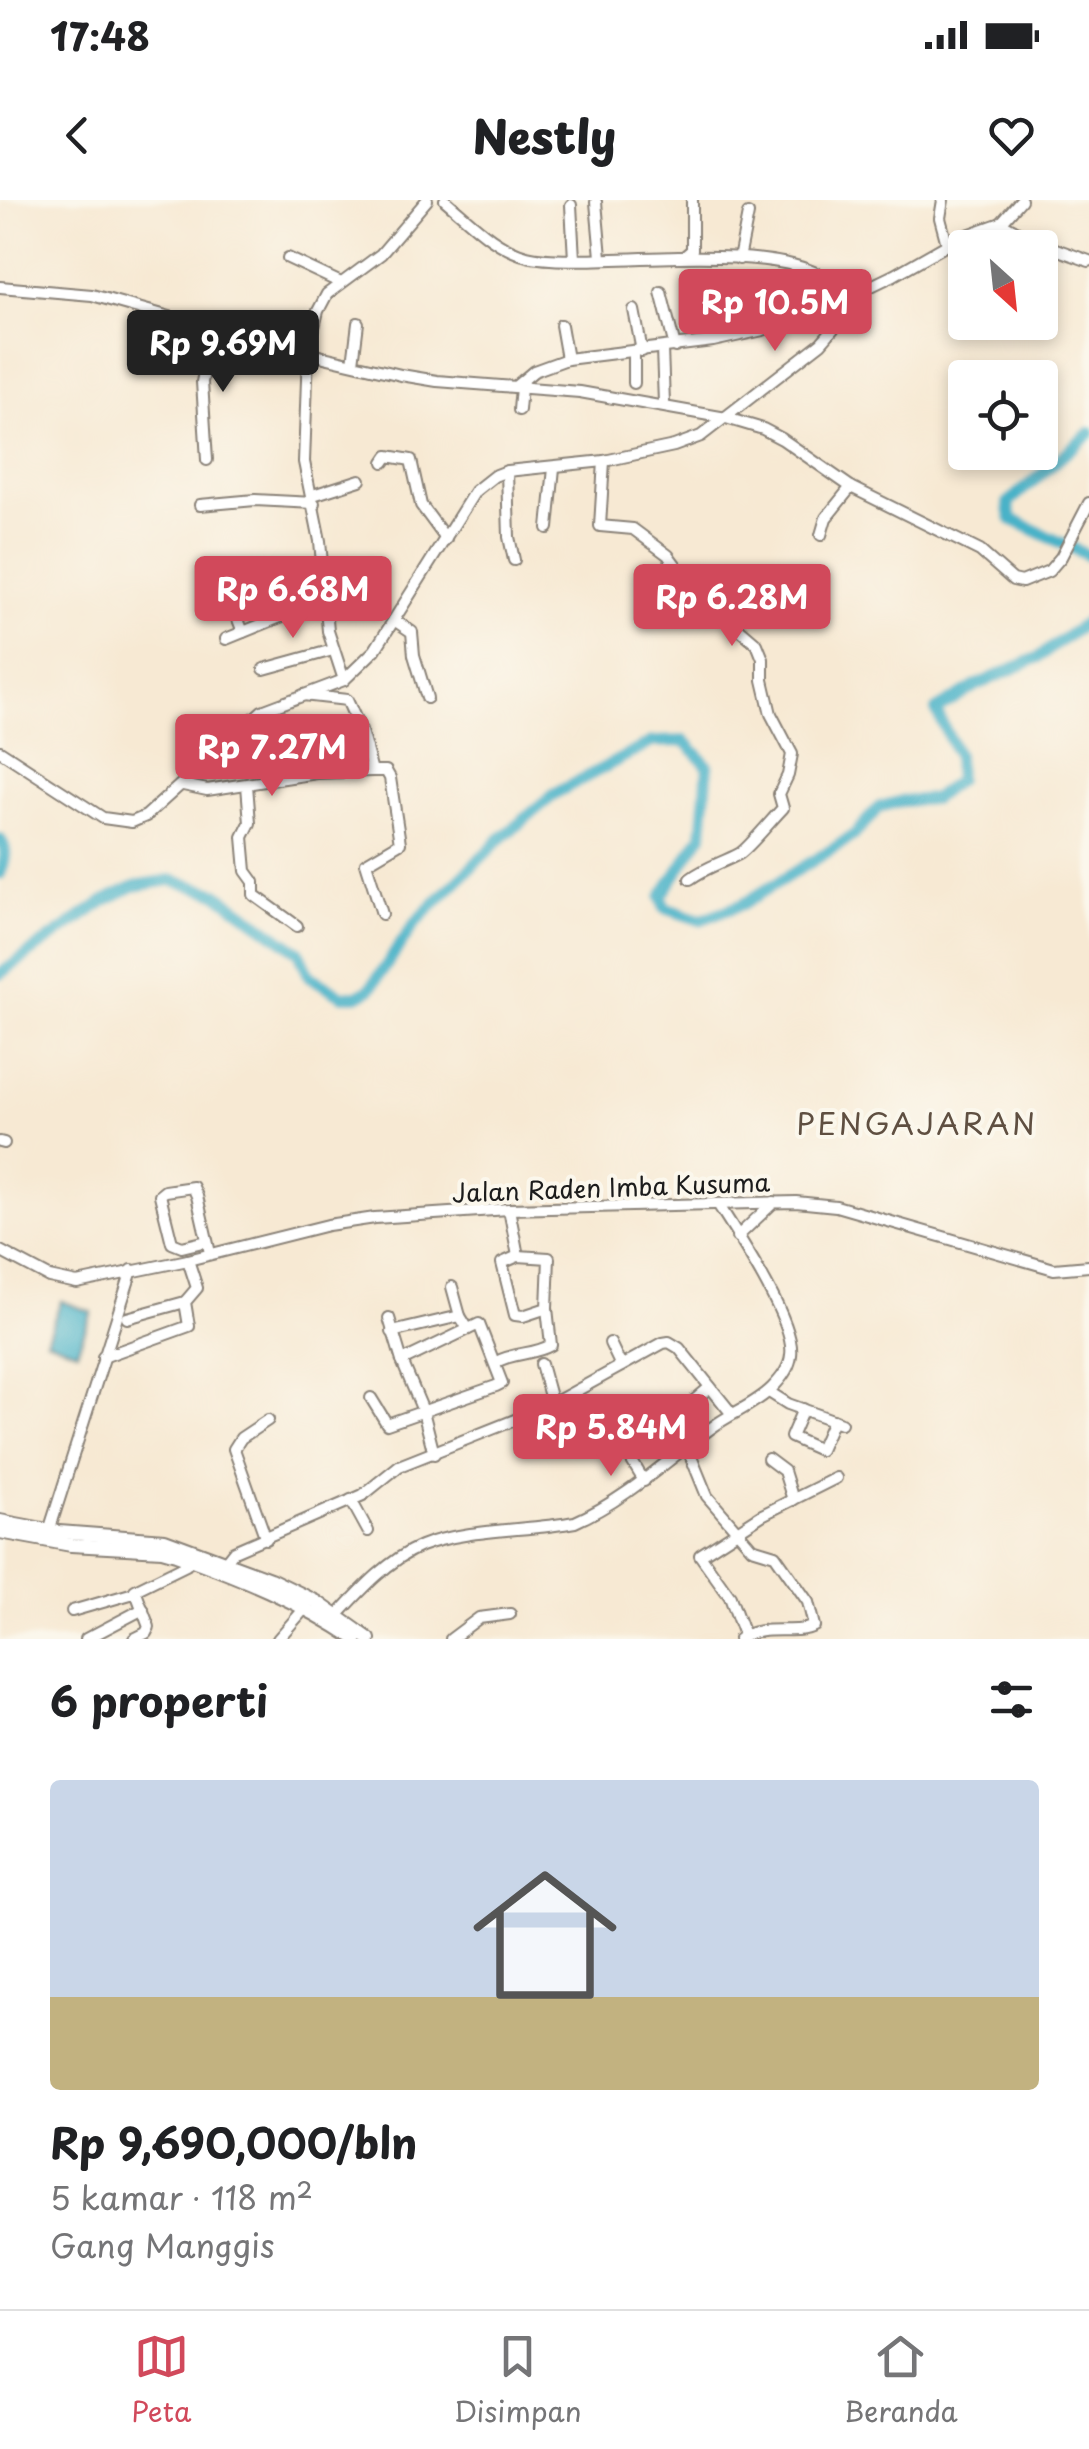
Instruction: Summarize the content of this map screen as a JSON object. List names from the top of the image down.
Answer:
{
  "streets": {
    "street": ["Jalan Raden Imba Kusuma"]
  },
  "districts": ["PENGAJARAN"],
  "north": "bottom right",
  "page": {
    "status": "17:48",
    "header": "Nestly",
    "price": [
      "Rp 10.5M",
      "Rp 9.69M",
      "Rp 6.68M",
      "Rp 6.28M",
      "Rp 7.27M",
      "Rp 5.84M"
    ],
    "heading": "6 properti",
    "list": [
      {
        "name": "Rp 9,690,000/bln",
        "note": "5 kamar · 118 m² · Gang Manggis"
      }
    ],
    "tabs": ["Peta", "Disimpan", "Beranda"]
  }
}
